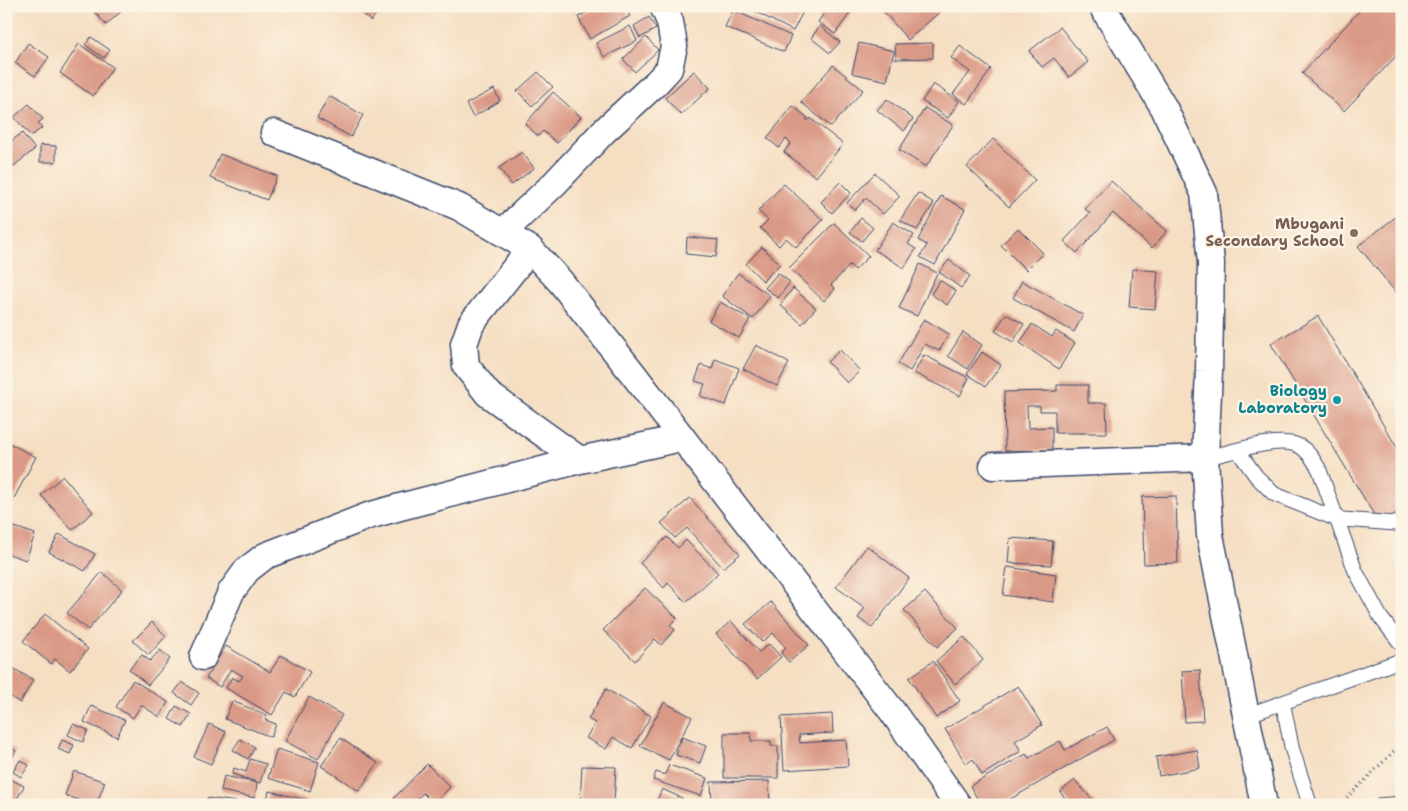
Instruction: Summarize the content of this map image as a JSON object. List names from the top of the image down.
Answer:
{
  "places": ["Mbugani Secondary School", "Biology Laboratory"]
}
